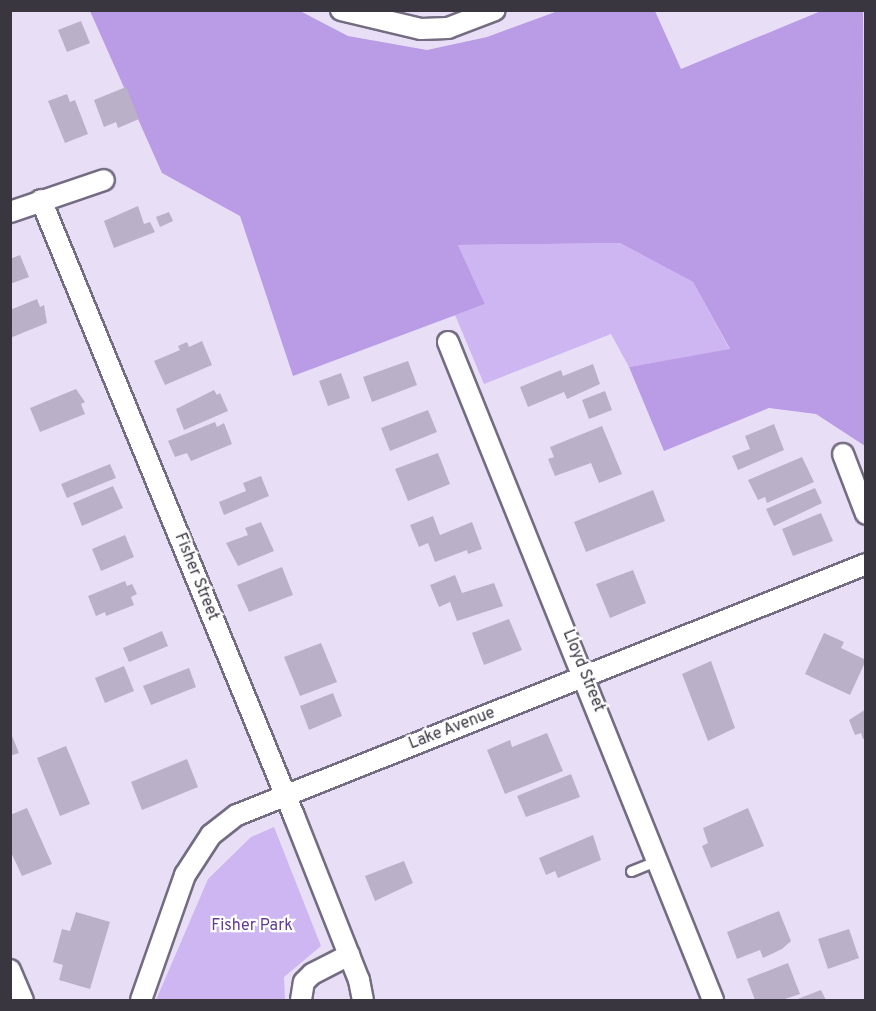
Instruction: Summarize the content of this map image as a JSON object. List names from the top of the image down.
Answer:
{
  "streets": {
    "street": ["Fisher Street", "Lloyd Street", "Lake Avenue"]
  },
  "crossings": [
    ["Fisher Street", "Lake Avenue"],
    ["Lloyd Street", "Lake Avenue"]
  ],
  "parks": ["Fisher Park"]
}
